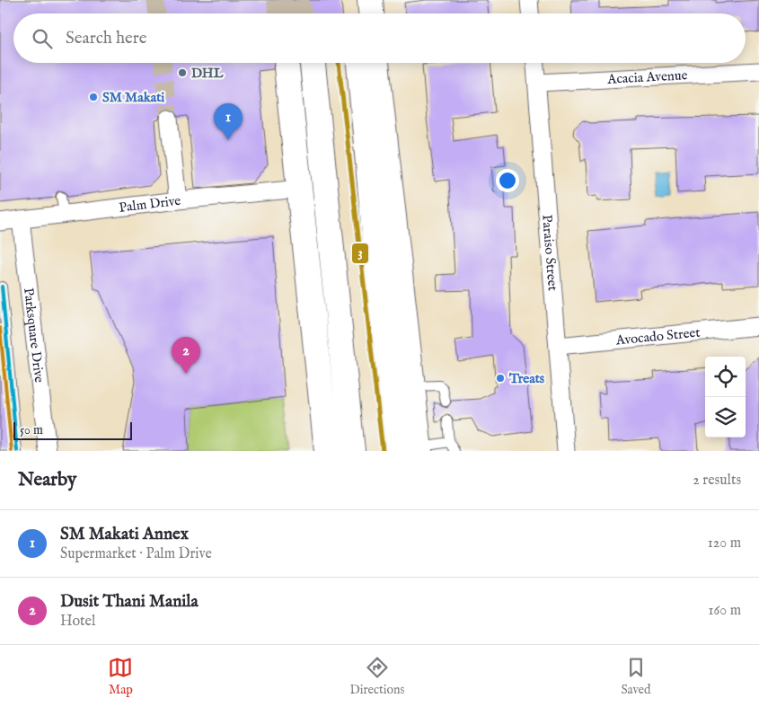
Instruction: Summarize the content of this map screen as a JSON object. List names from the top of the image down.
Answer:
{
  "streets": {
    "street": [
      "Acacia Avenue",
      "Palm Drive",
      "Paraiso Street",
      "Parksquare Drive",
      "Avocado Street"
    ]
  },
  "crossings": [
    ["Acacia Avenue", "Paraiso Street"],
    ["Palm Drive", "Parksquare Drive"],
    ["Paraiso Street", "Avocado Street"]
  ],
  "places": ["DHL", "SM Makati", "Treats"],
  "lines": ["transit line 3"],
  "scale_bar": "50 m",
  "page": {
    "search": "Search here",
    "pins": ["1", "2"],
    "scale": "50 m",
    "heading": ["Nearby", "2 results"],
    "list": [
      {
        "mark": "1",
        "name": "SM Makati Annex",
        "note": "Supermarket · Palm Drive",
        "value": "120 m"
      },
      {
        "mark": "2",
        "name": "Dusit Thani Manila",
        "note": "Hotel",
        "value": "160 m"
      }
    ],
    "nav": ["Map", "Directions", "Saved"]
  }
}
